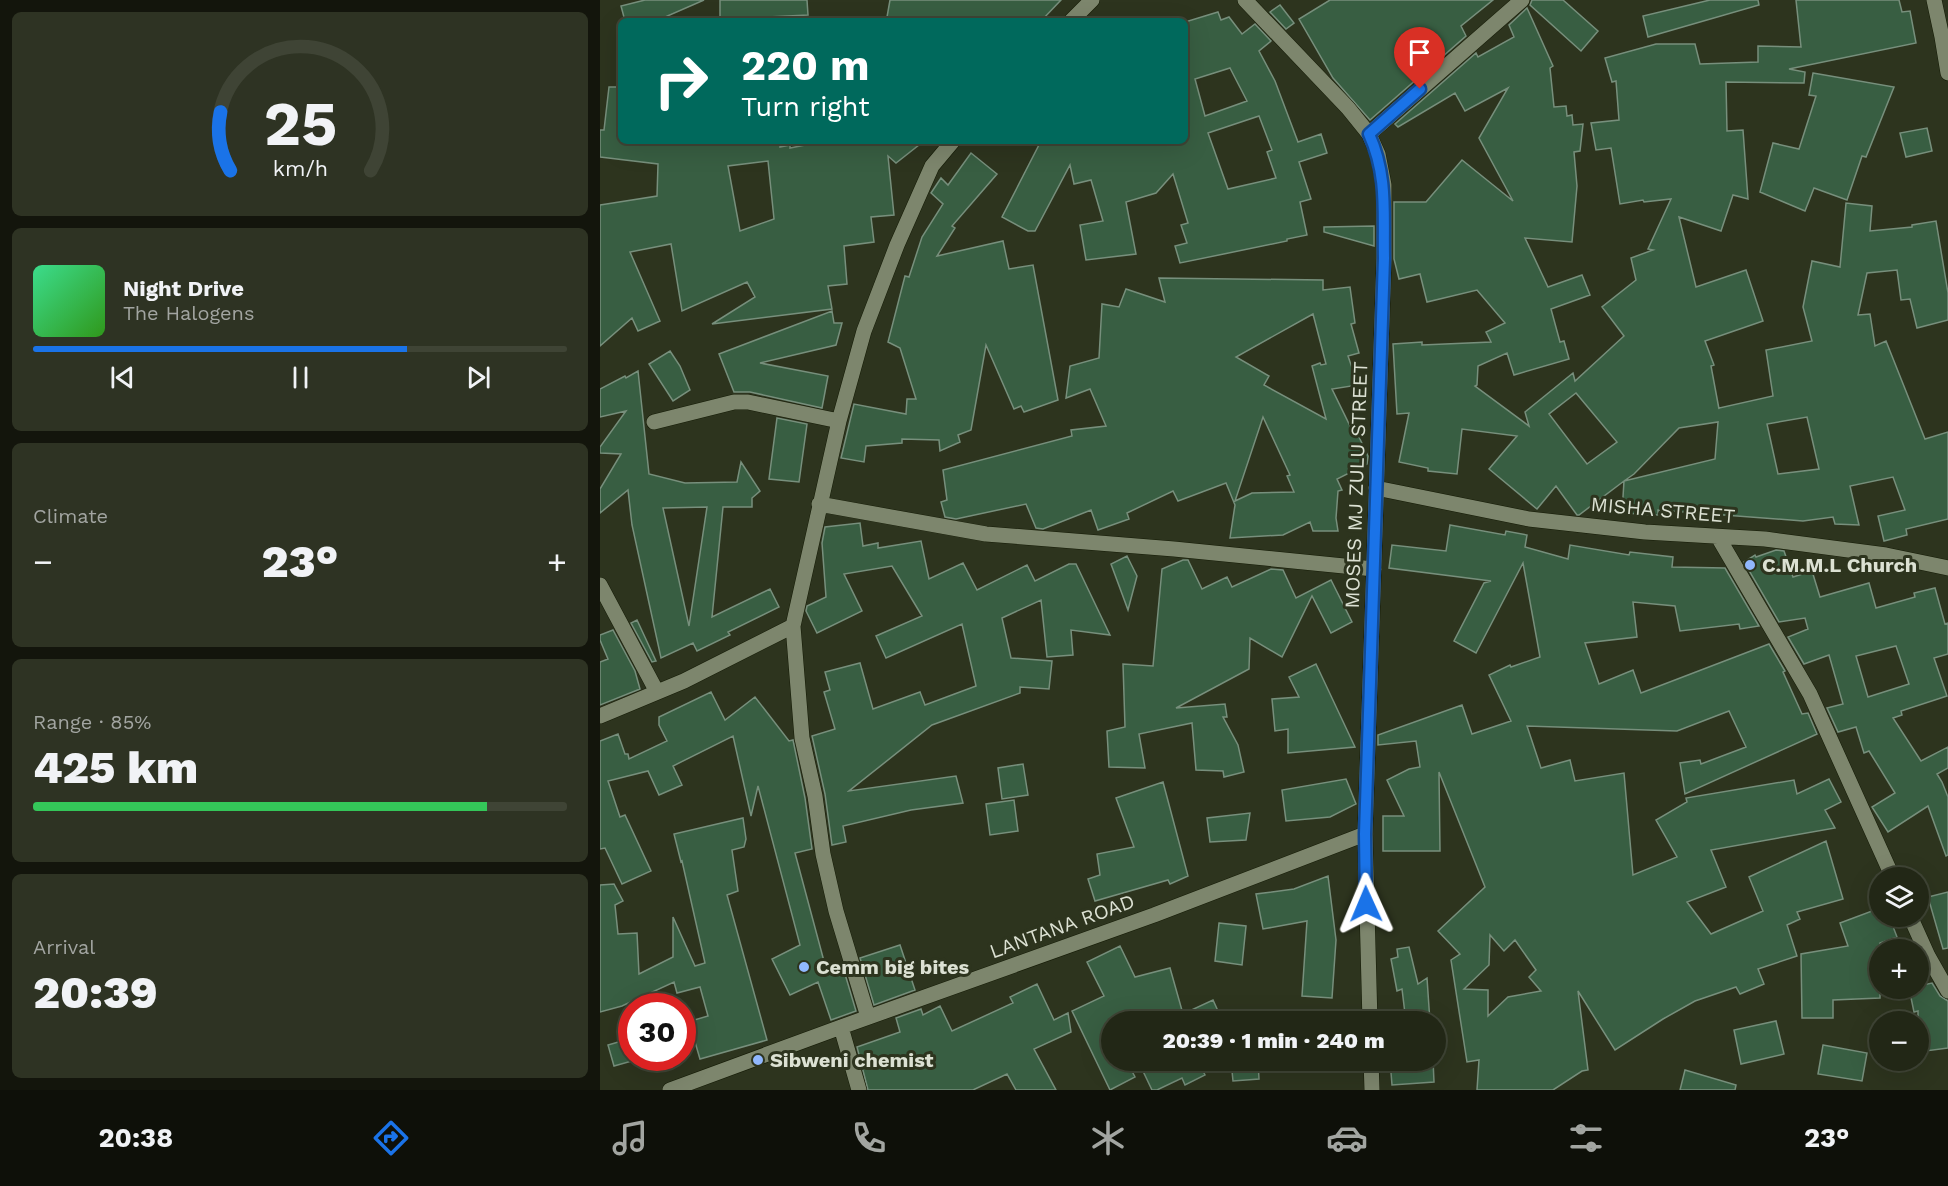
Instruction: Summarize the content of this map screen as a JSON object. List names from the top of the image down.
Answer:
{
  "streets": {
    "street": ["MOSES MJ ZULU STREET", "MISHA STREET", "LANTANA ROAD"]
  },
  "crossings": [
    ["MOSES MJ ZULU STREET", "MISHA STREET"],
    ["MOSES MJ ZULU STREET", "LANTANA ROAD"]
  ],
  "places": ["C.M.M.L Church", "Cemm big bites", "Sibweni chemist"],
  "page": {
    "turn": ["220 m", "Turn right"],
    "song": ["Night Drive", "The Halogens"],
    "tile": [
      "Climate",
      ["Range · 85%", "425 km"],
      ["Arrival", "20:39"]
    ],
    "heat": ["−", "23°", "+"],
    "map_buttons": ["+", "−"],
    "limit": "30",
    "trip": "20:39 · 1 min · 240 m",
    "tabs": ["20:38", "23°"],
    "gauge": ["25", "km/h"]
  }
}
